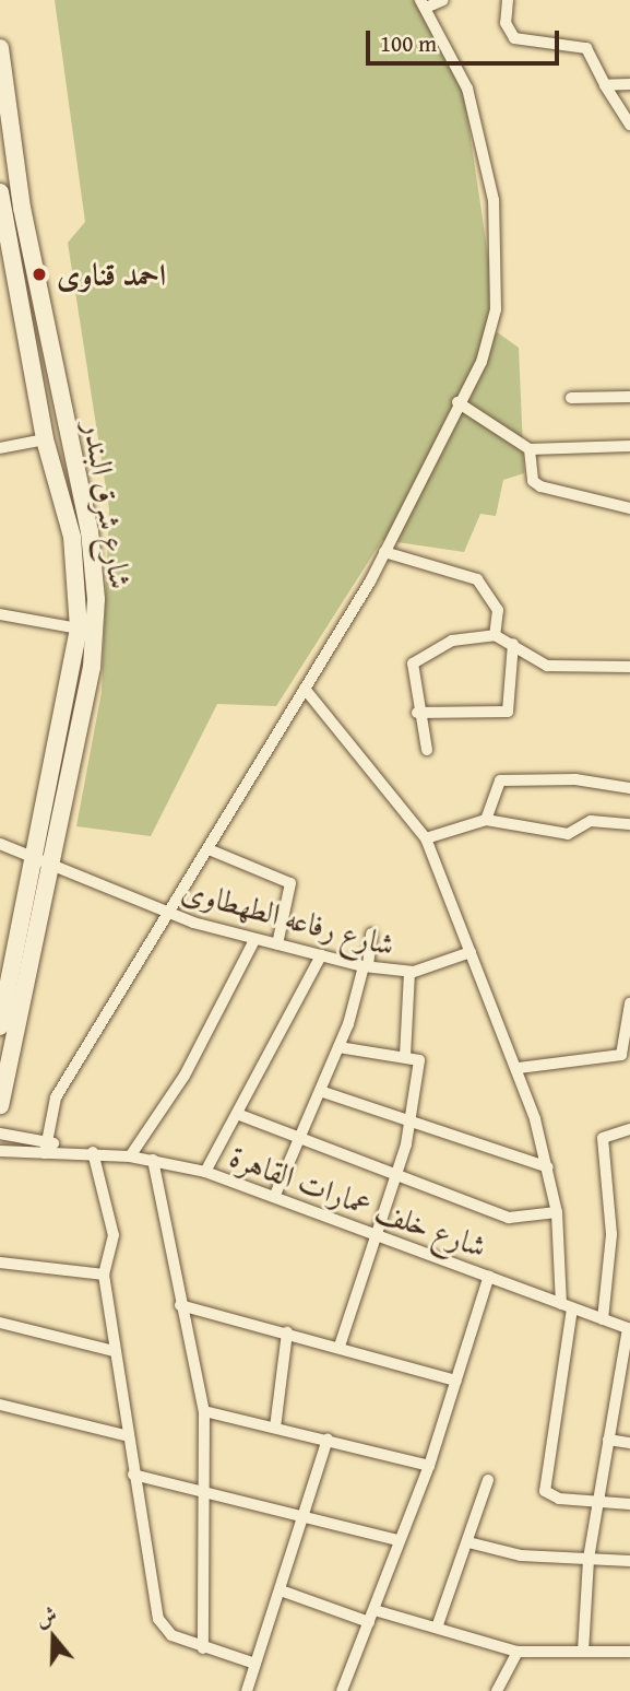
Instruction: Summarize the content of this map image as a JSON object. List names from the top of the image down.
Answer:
{
  "streets": {
    "main road": ["شارع شرق البندر"],
    "street": ["شارع رفاعه الطهطاوى", "شارع خلف عمارات القاهرة"]
  },
  "crossings": [
    ["شارع شرق البندر", "شارع رفاعه الطهطاوى"]
  ],
  "places": ["احمد قناوى"],
  "scale_bar": "100 m",
  "north": "top"
}
